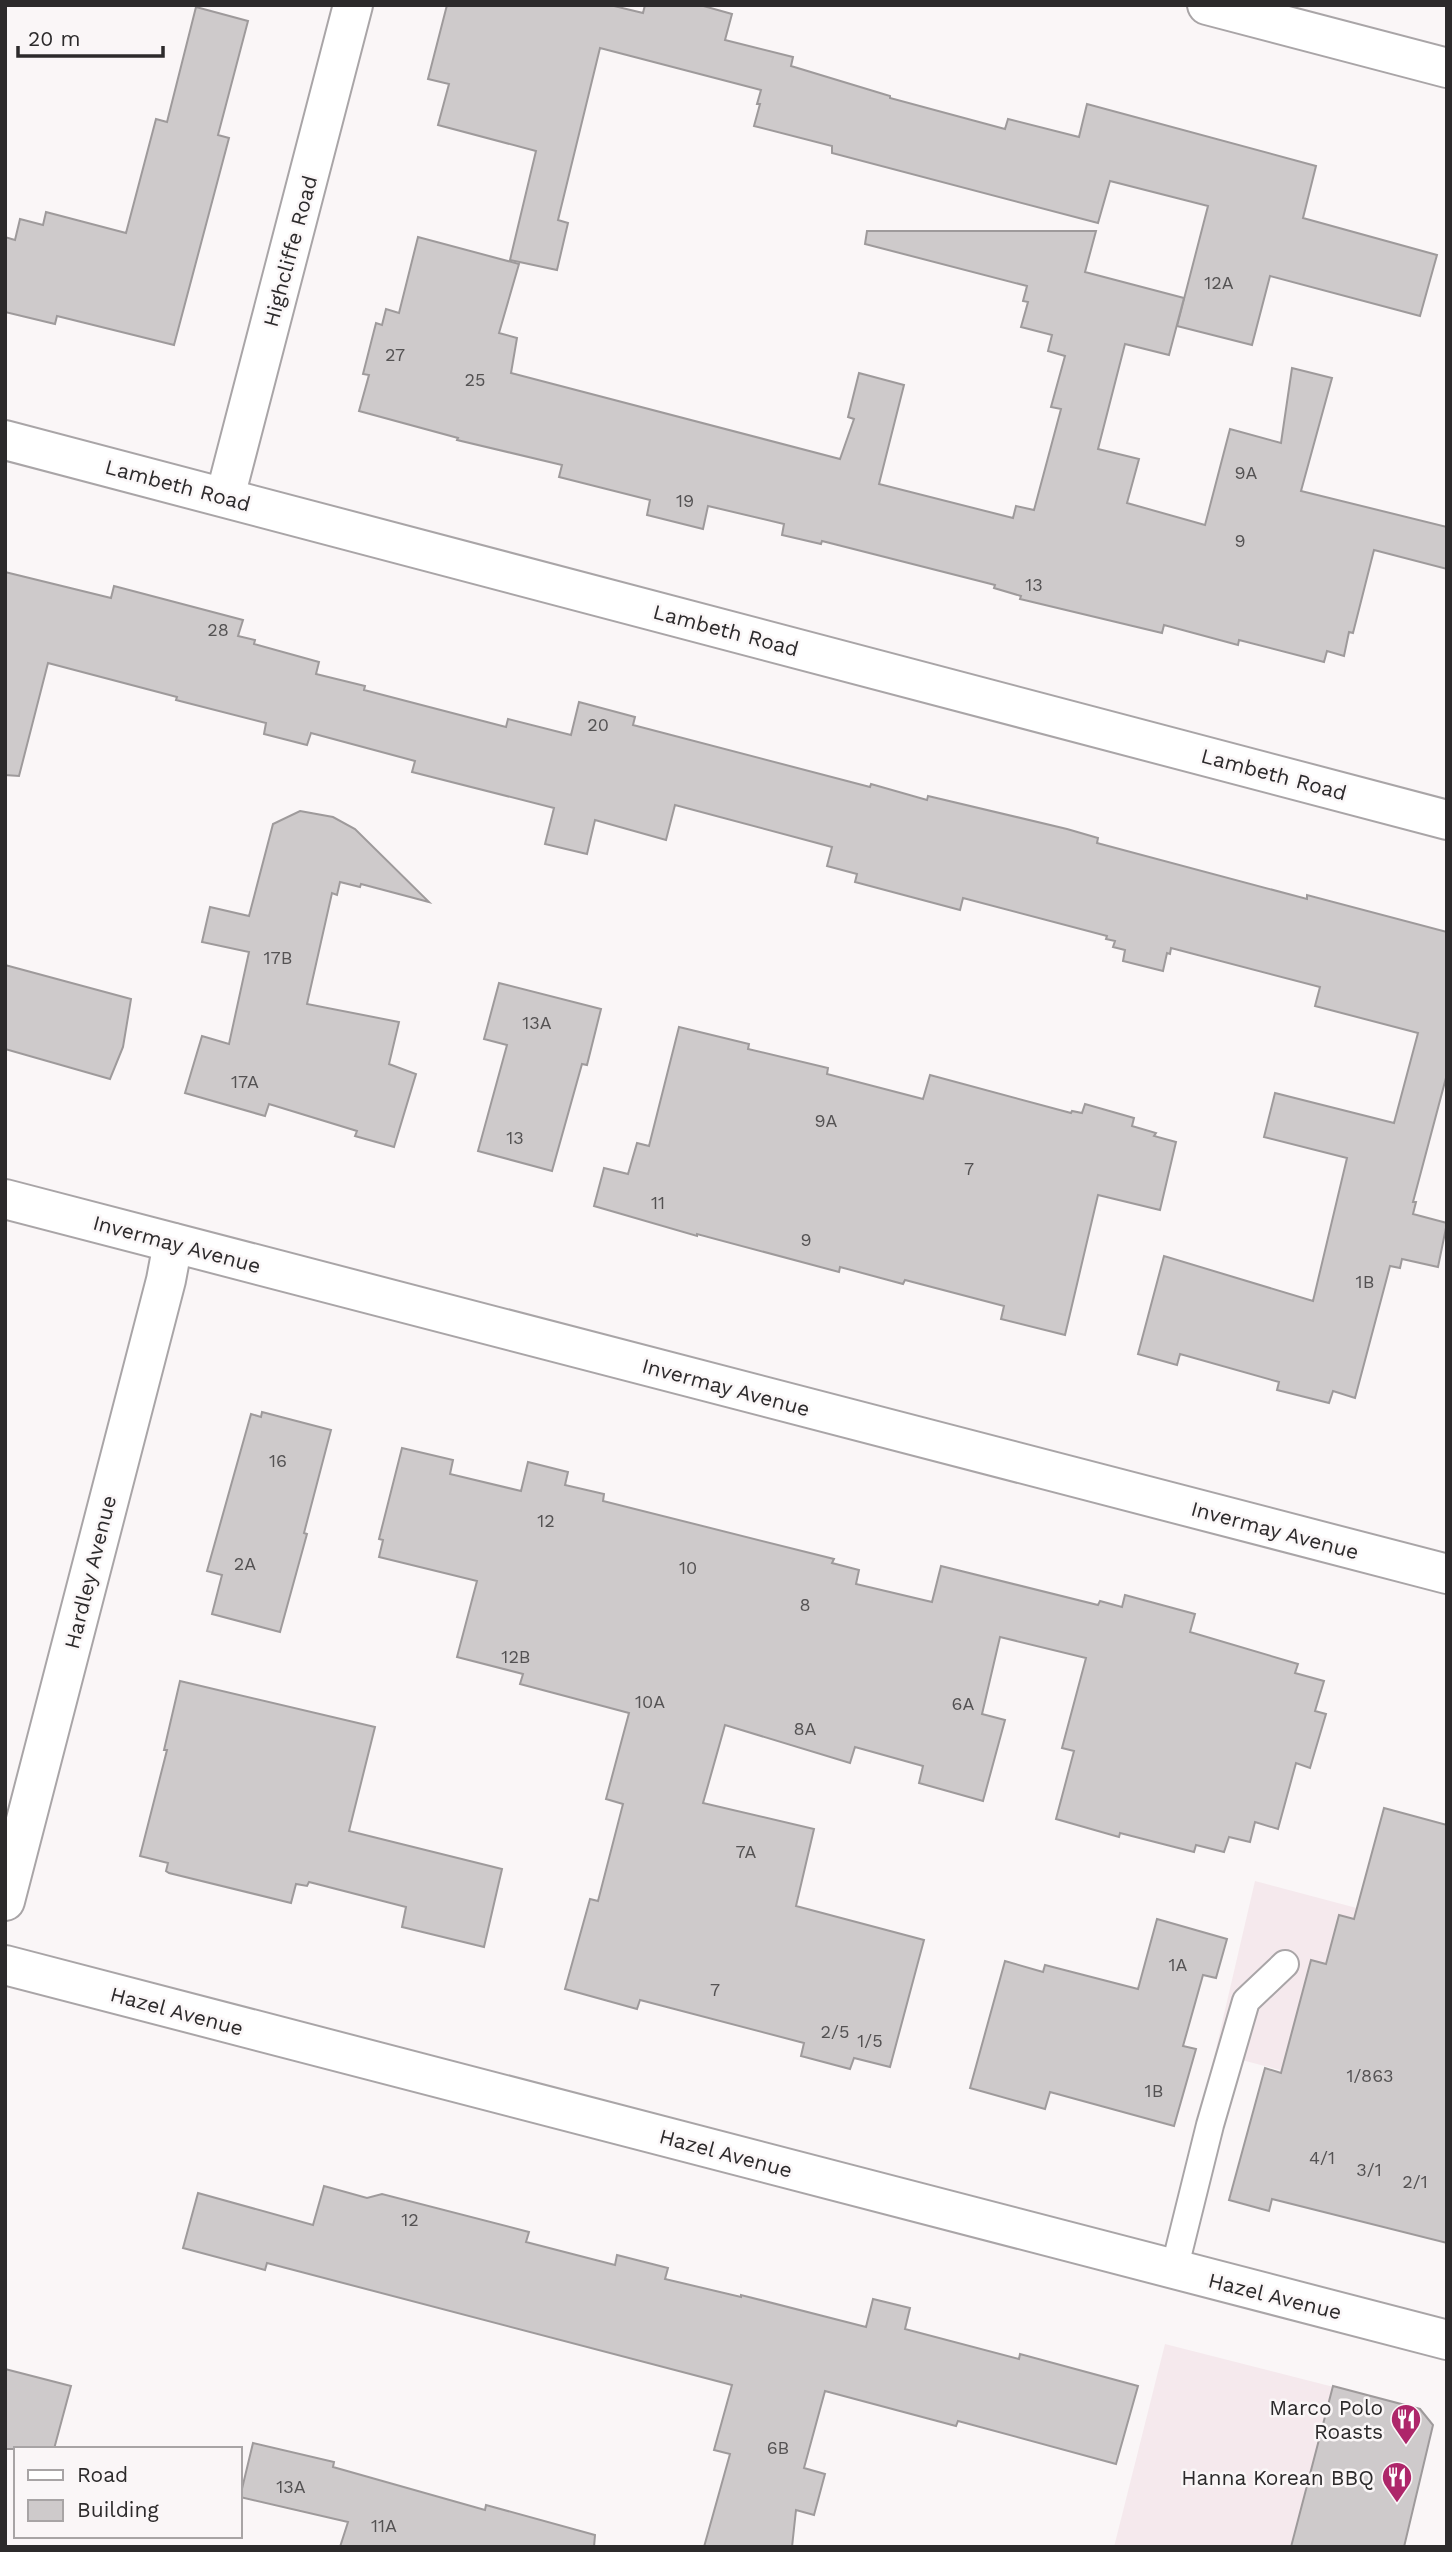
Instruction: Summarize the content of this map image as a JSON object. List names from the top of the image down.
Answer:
{
  "streets": {
    "street": [
      "Highcliffe Road",
      "Lambeth Road",
      "Invermay Avenue",
      "Hardley Avenue",
      "Hazel Avenue"
    ]
  },
  "crossings": [
    ["Highcliffe Road", "Lambeth Road"],
    ["Invermay Avenue", "Hardley Avenue"]
  ],
  "places": {
    "restaurant": ["Marco Polo Roasts", "Hanna Korean BBQ"]
  },
  "house_numbers": [
    "12A",
    "27",
    "25",
    "9A",
    "19",
    "9",
    "13",
    "28",
    "20",
    "17B",
    "13A",
    "17A",
    "9A",
    "13",
    "7",
    "11",
    "9",
    "1B",
    "16",
    "12",
    "2A",
    "10",
    "8",
    "12B",
    "10A",
    "6A",
    "8A",
    "7A",
    "1A",
    "7",
    "2/5",
    "1/5",
    "1/863",
    "1B",
    "4/1",
    "3/1",
    "2/1",
    "12",
    "6B",
    "13A",
    "11A"
  ],
  "legend": ["Road", "Building"],
  "scale_bar": "20 m"
}
